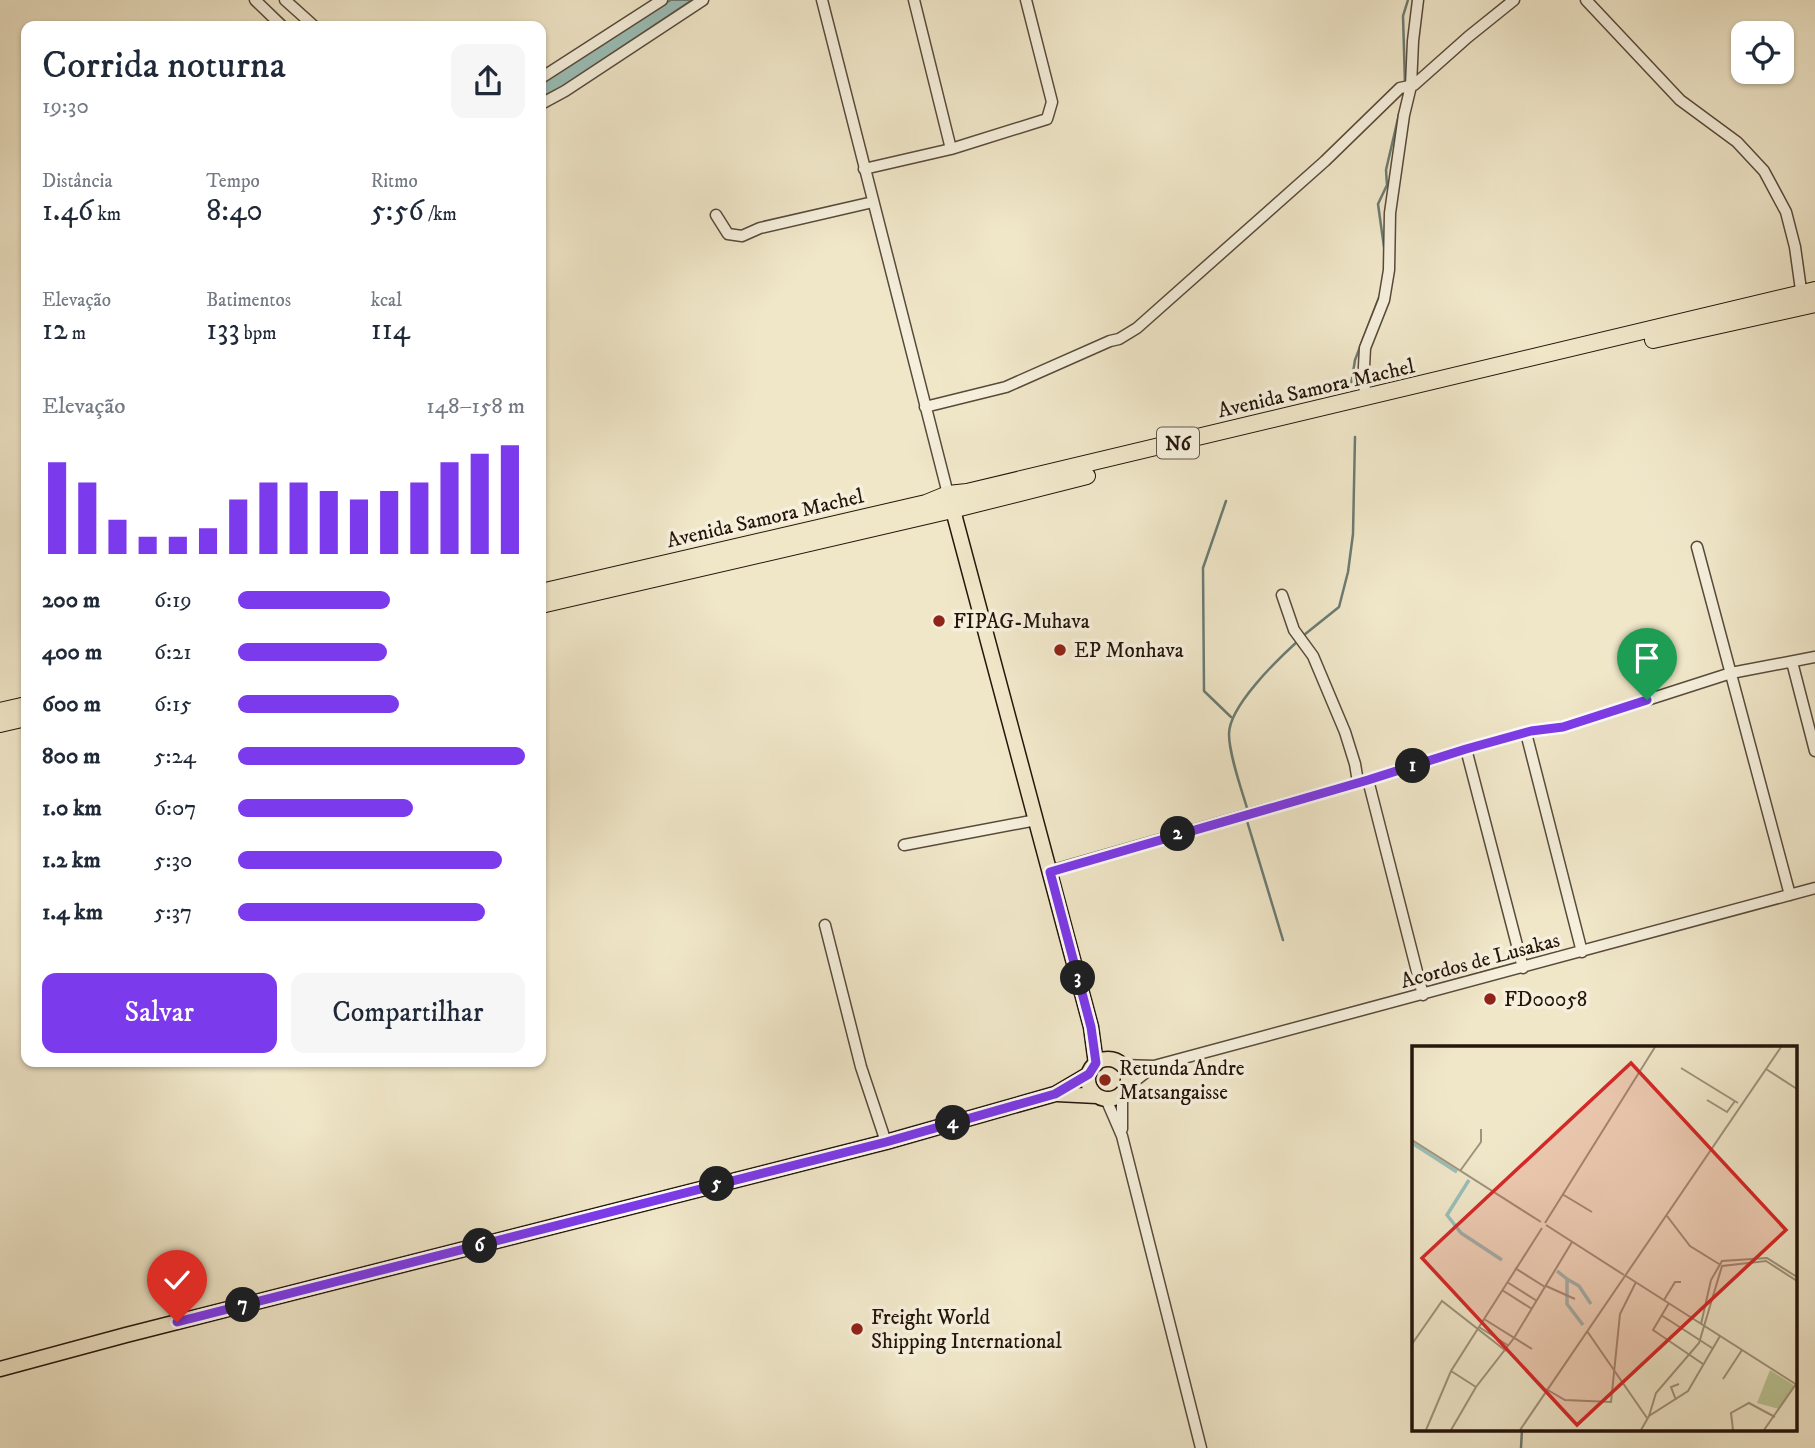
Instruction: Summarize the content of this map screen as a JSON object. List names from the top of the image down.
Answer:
{
  "streets": {
    "highway": ["Avenida Samora Machel", "N6"],
    "street": ["Acordos de Lusakas"]
  },
  "places": [
    "FIPAG-Muhava",
    "EP Monhava",
    "FD00058",
    "Retunda Andre Matsangaisse",
    "Freight World Shipping International"
  ],
  "page": {
    "heading": ["Corrida noturna", "19:30"],
    "stats": [
      ["Distância", "1.46 km"],
      ["Tempo", "8:40"],
      ["Ritmo", "5:56 /km"],
      ["Elevação", "12 m"],
      ["Batimentos", "133 bpm"],
      ["kcal", "114"]
    ],
    "chart": ["Elevação", "148–158 m"],
    "list": [
      {
        "name": "200 m",
        "note": "6:19"
      },
      {
        "name": "400 m",
        "note": "6:21"
      },
      {
        "name": "600 m",
        "note": "6:15"
      },
      {
        "name": "800 m",
        "note": "5:24"
      },
      {
        "name": "1.0 km",
        "note": "6:07"
      },
      {
        "name": "1.2 km",
        "note": "5:30"
      },
      {
        "name": "1.4 km",
        "note": "5:37"
      }
    ],
    "pins": [
      "1",
      "2",
      "3",
      "4",
      "5",
      "6",
      "7"
    ],
    "buttons": ["Salvar", "Compartilhar"]
  }
}
